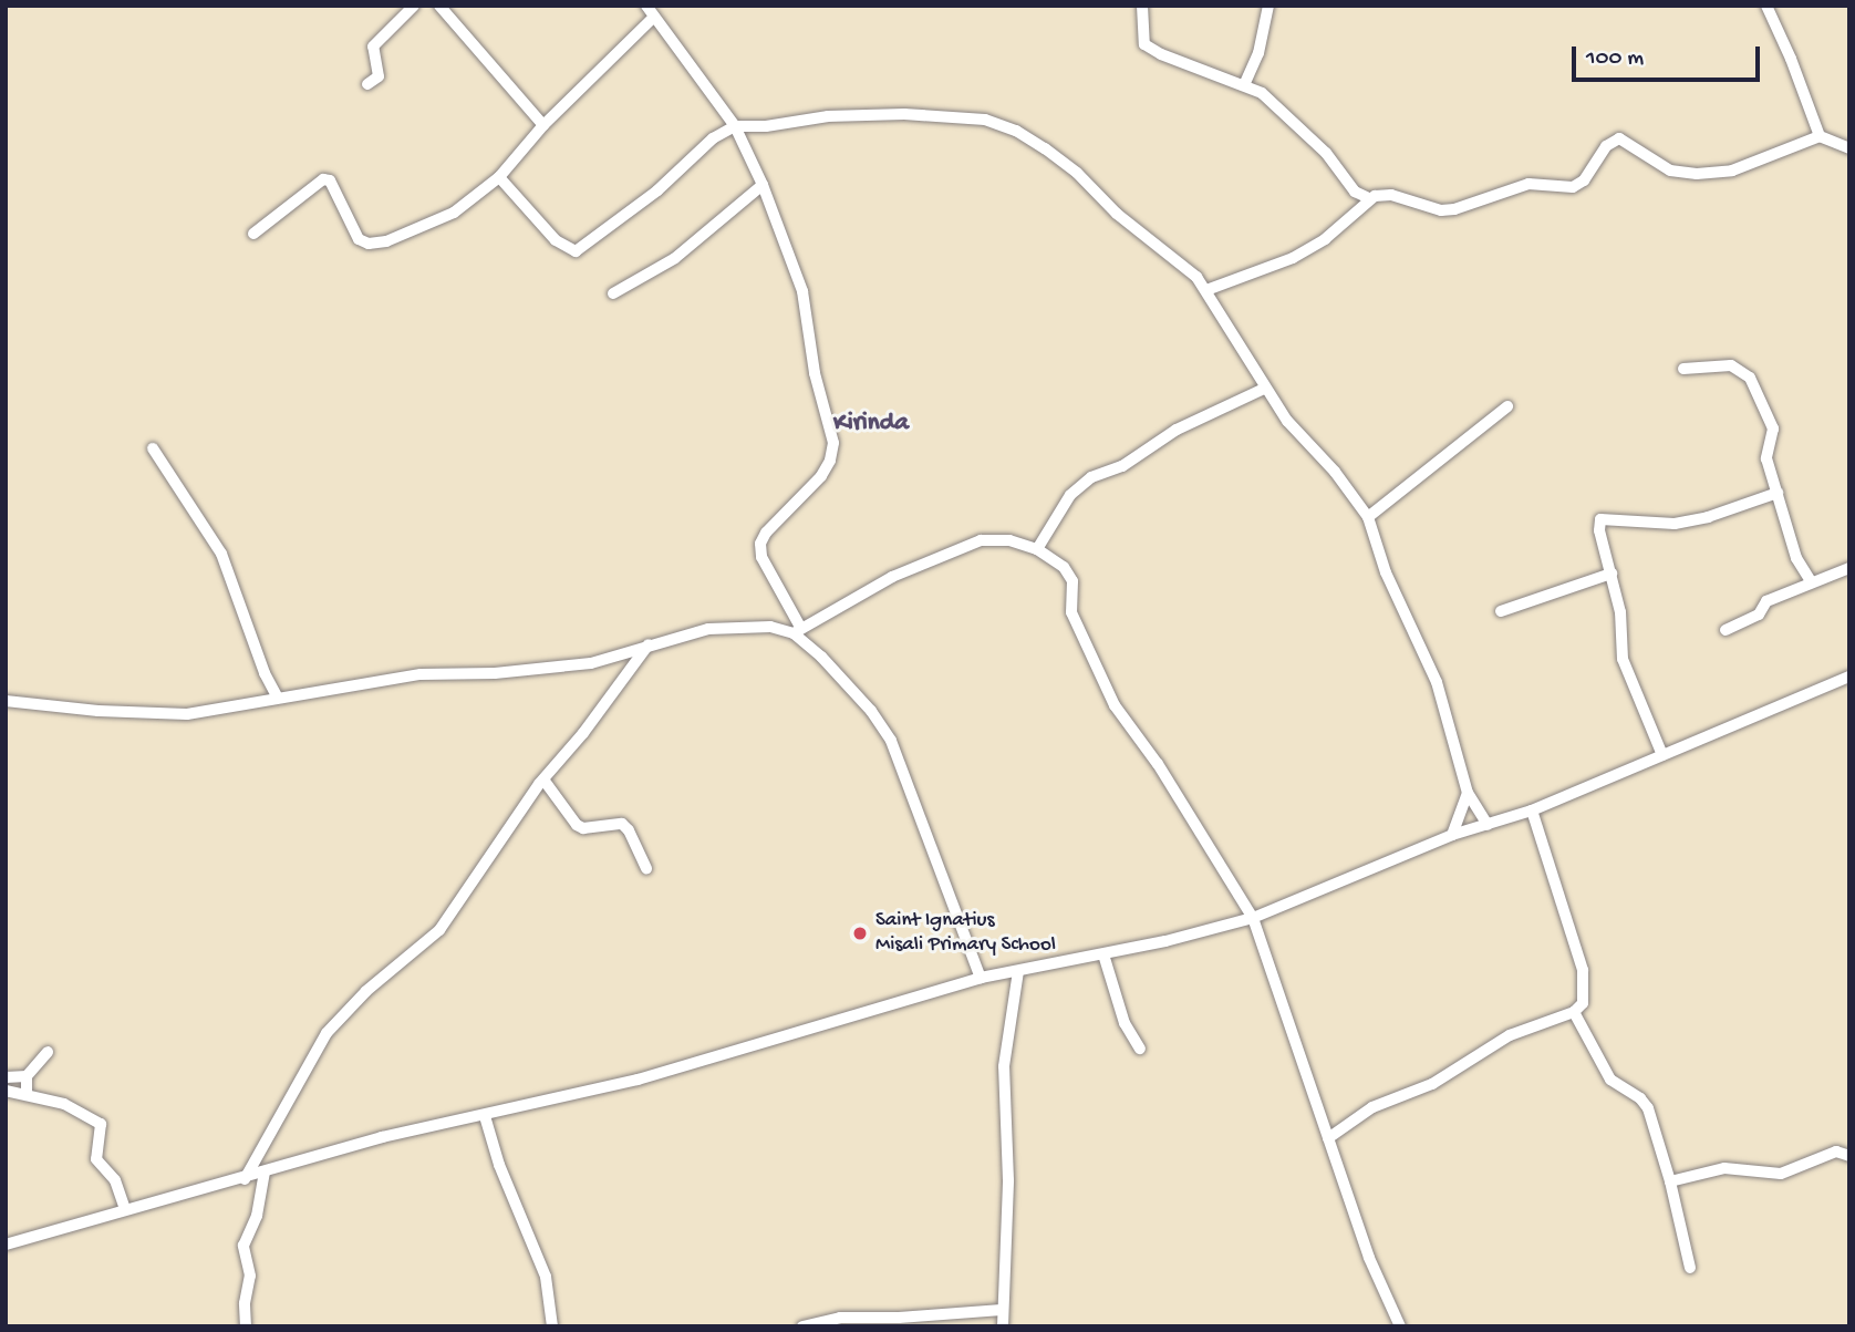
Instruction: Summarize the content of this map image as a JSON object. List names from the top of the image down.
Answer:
{
  "districts": ["Kirinda"],
  "places": ["Saint Ignatius Misali Primary School"],
  "scale_bar": "100 m"
}
